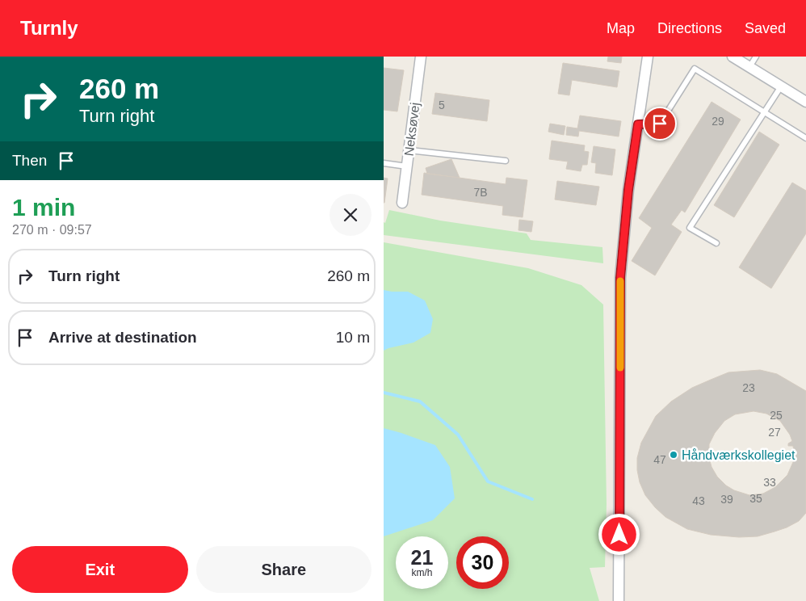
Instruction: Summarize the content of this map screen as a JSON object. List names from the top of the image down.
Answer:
{
  "streets": {
    "street": ["Neksøvej"]
  },
  "places": ["Håndværkskollegiet"],
  "house_numbers": [
    "5",
    "29",
    "7B",
    "23",
    "25",
    "27",
    "47",
    "33",
    "35",
    "39",
    "43"
  ],
  "page": {
    "header": "Turnly",
    "nav": ["Map", "Directions", "Saved"],
    "turn": ["260 m", "Turn right"],
    "then": "Then",
    "heading": ["1 min", "270 m · 09:57"],
    "list": [
      {
        "name": "Turn right",
        "value": "260 m"
      },
      {
        "name": "Arrive at destination",
        "value": "10 m"
      }
    ],
    "speed": "21 km/h",
    "limit": "30",
    "buttons": ["Exit", "Share"]
  }
}
